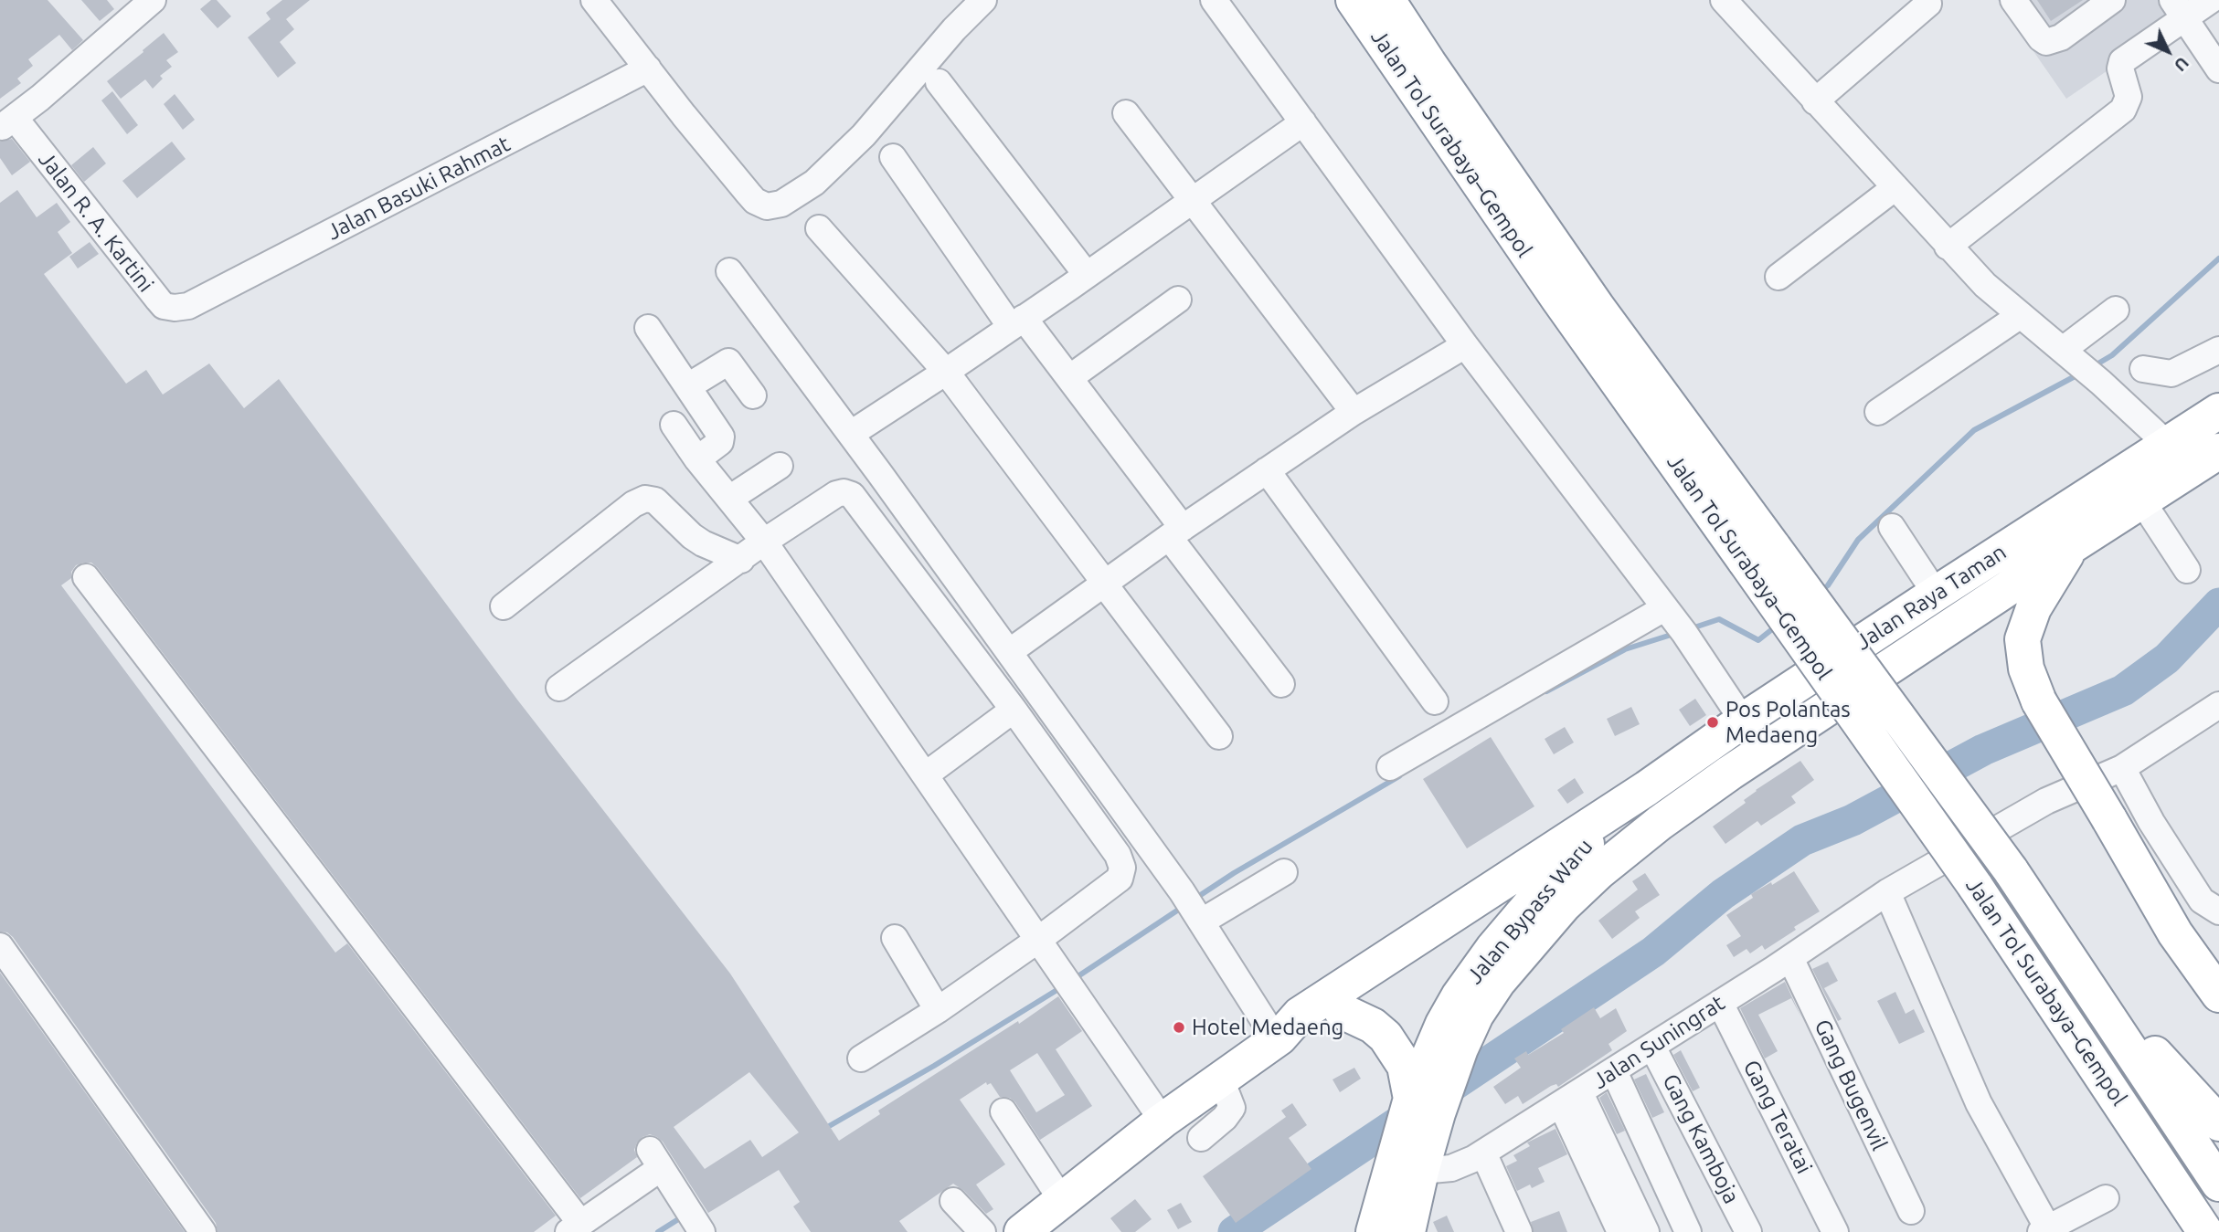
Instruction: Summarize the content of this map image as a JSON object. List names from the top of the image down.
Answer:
{
  "streets": {
    "highway": ["Jalan Tol Surabaya–Gempol", "Jalan Raya Taman", "Jalan Bypass Waru"],
    "street": [
      "Jalan Basuki Rahmat",
      "Jalan R. A. Kartini",
      "Jalan Suningrat",
      "Gang Bugenvil",
      "Gang Teratai",
      "Gang Kamboja"
    ]
  },
  "crossings": [
    ["Jalan Basuki Rahmat", "Jalan R. A. Kartini"],
    ["Jalan Raya Taman", "Jalan Bypass Waru"],
    ["Jalan Bypass Waru", "Jalan Suningrat"],
    ["Jalan Suningrat", "Gang Bugenvil"],
    ["Jalan Suningrat", "Gang Teratai"],
    ["Jalan Suningrat", "Gang Kamboja"]
  ],
  "places": ["Pos Polantas Medaeng", "Hotel Medaeng"],
  "north": "bottom right"
}
